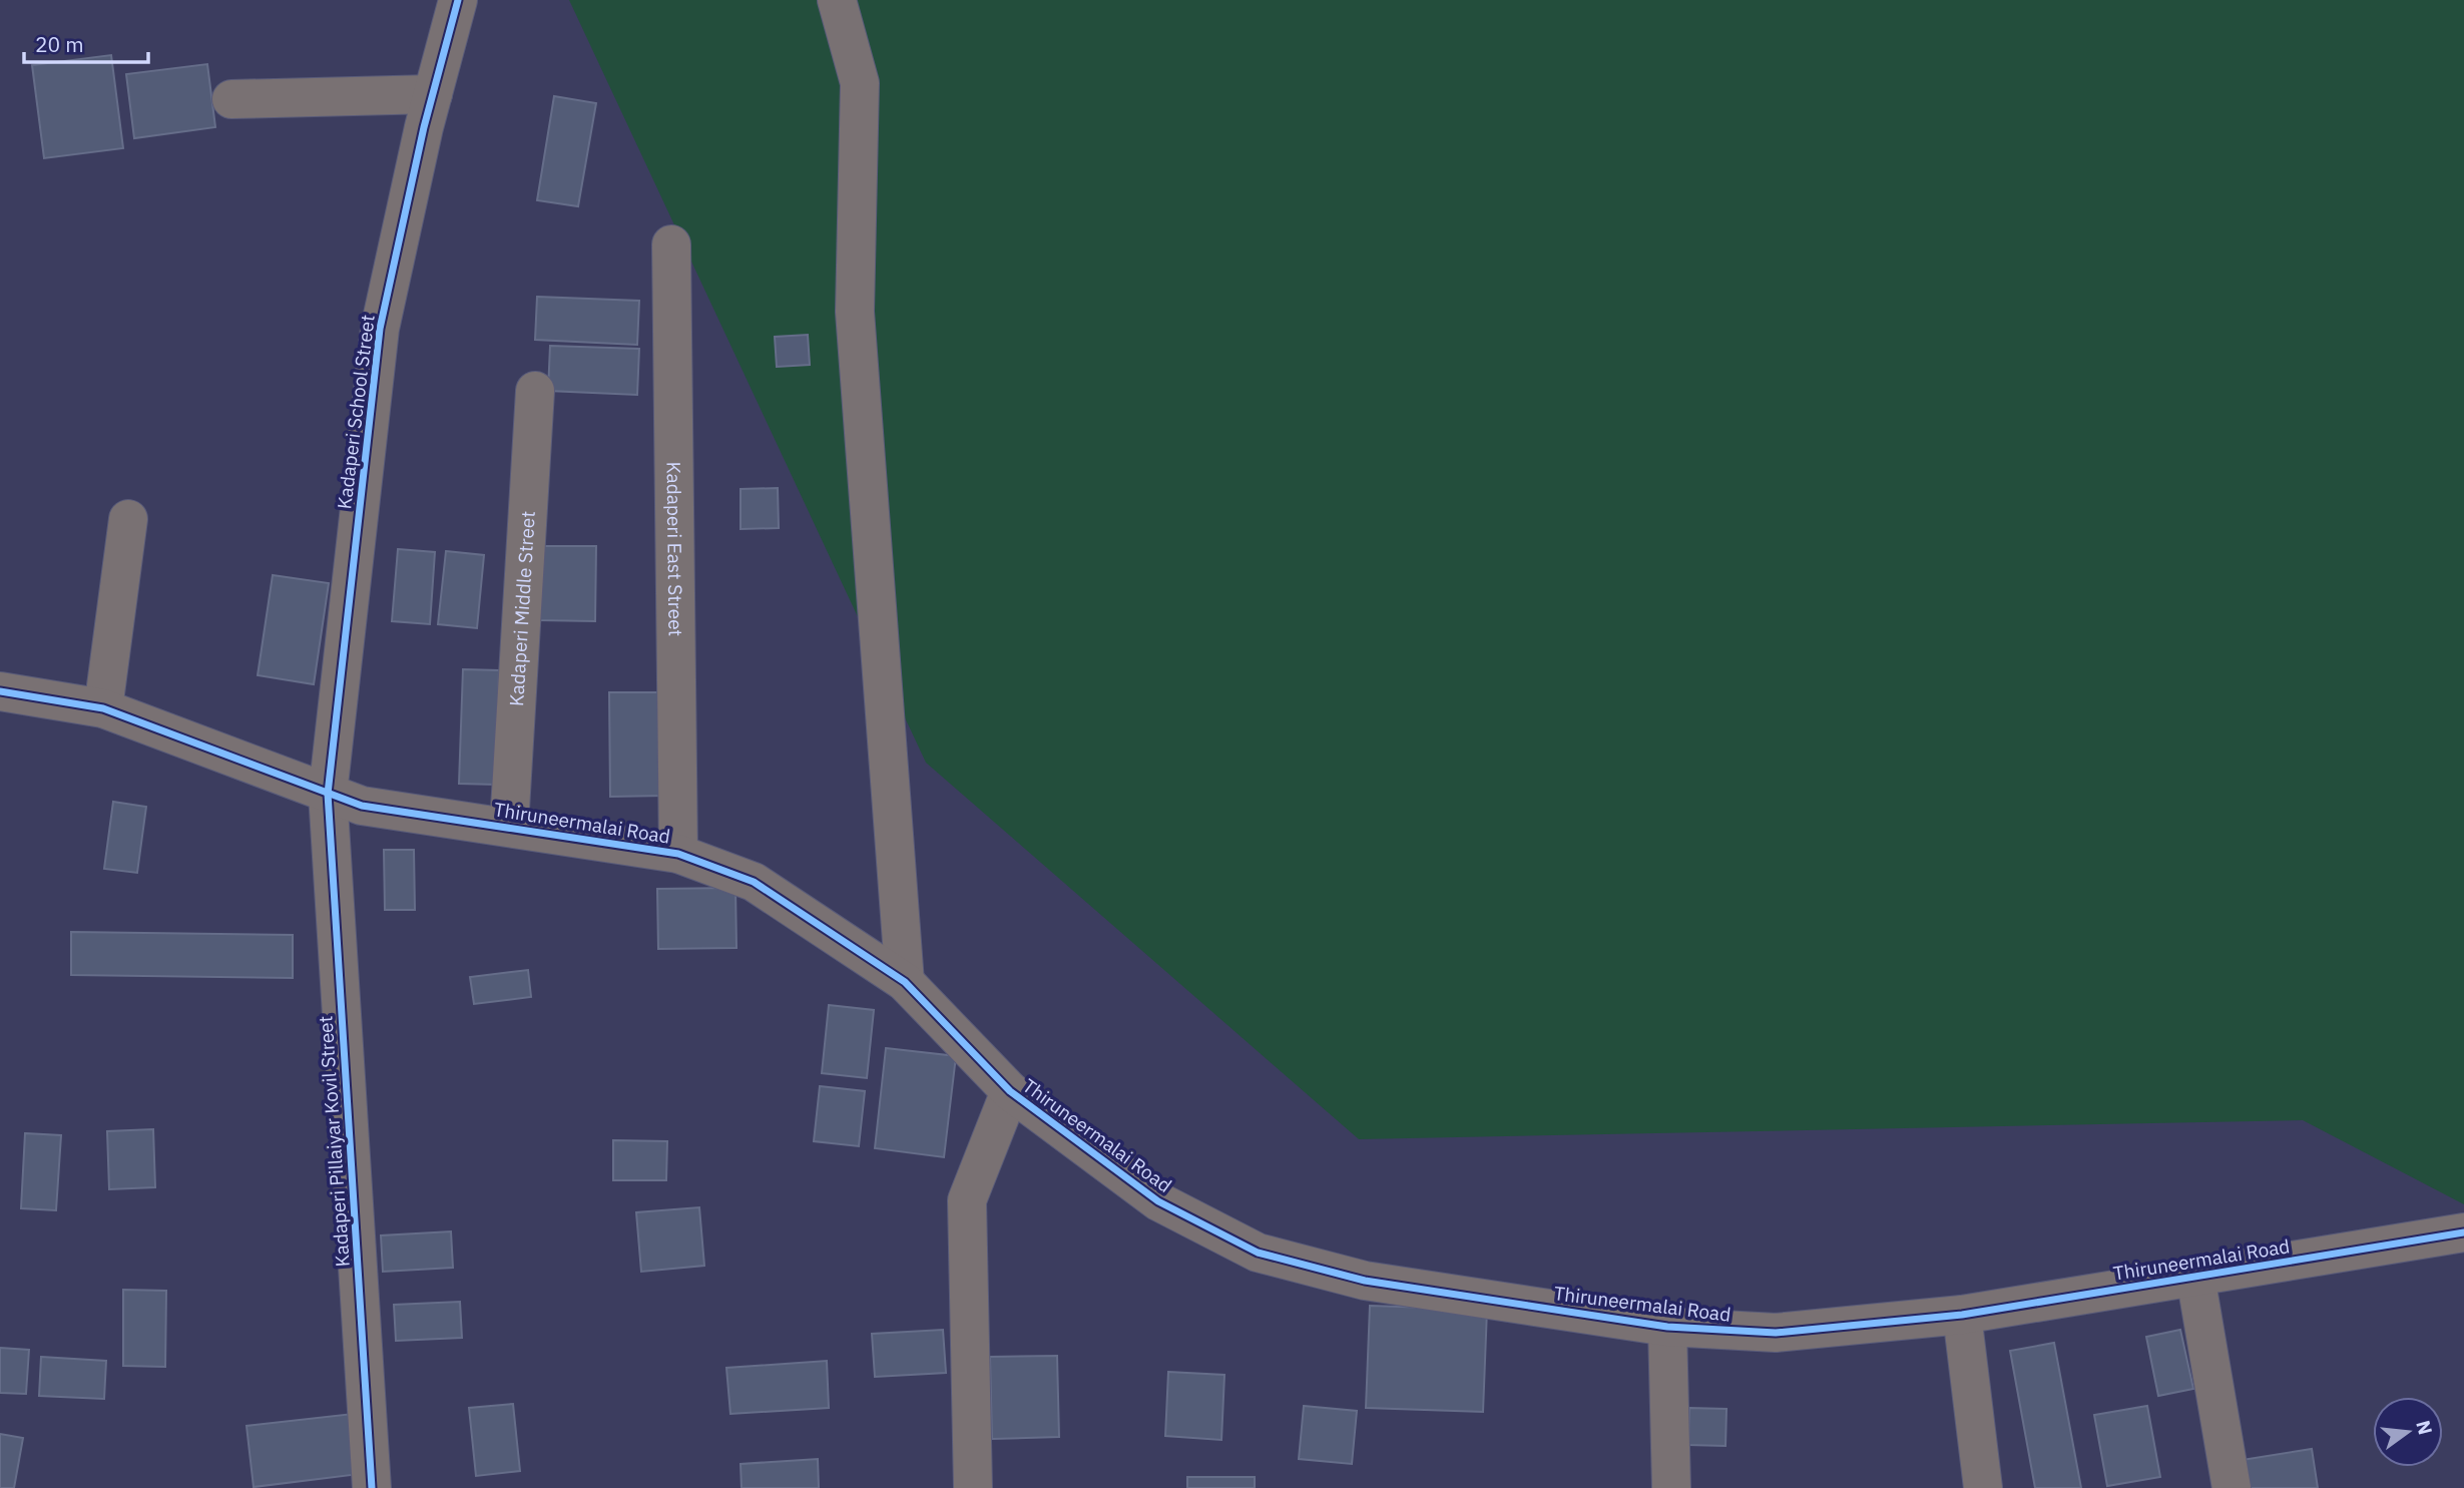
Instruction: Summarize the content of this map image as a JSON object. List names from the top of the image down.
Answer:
{
  "streets": {
    "street": [
      "Kadaperi School Street",
      "Kadaperi East Street",
      "Kadaperi Middle Street",
      "Thiruneermalai Road",
      "Kadaperi Pillaiyar Kovil Street"
    ]
  },
  "crossings": [
    ["Kadaperi School Street", "Thiruneermalai Road"],
    ["Kadaperi School Street", "Kadaperi Pillaiyar Kovil Street"],
    ["Kadaperi East Street", "Thiruneermalai Road"],
    ["Kadaperi Middle Street", "Thiruneermalai Road"],
    ["Thiruneermalai Road", "Kadaperi Pillaiyar Kovil Street"]
  ],
  "scale_bar": "20 m",
  "north": "right"
}
